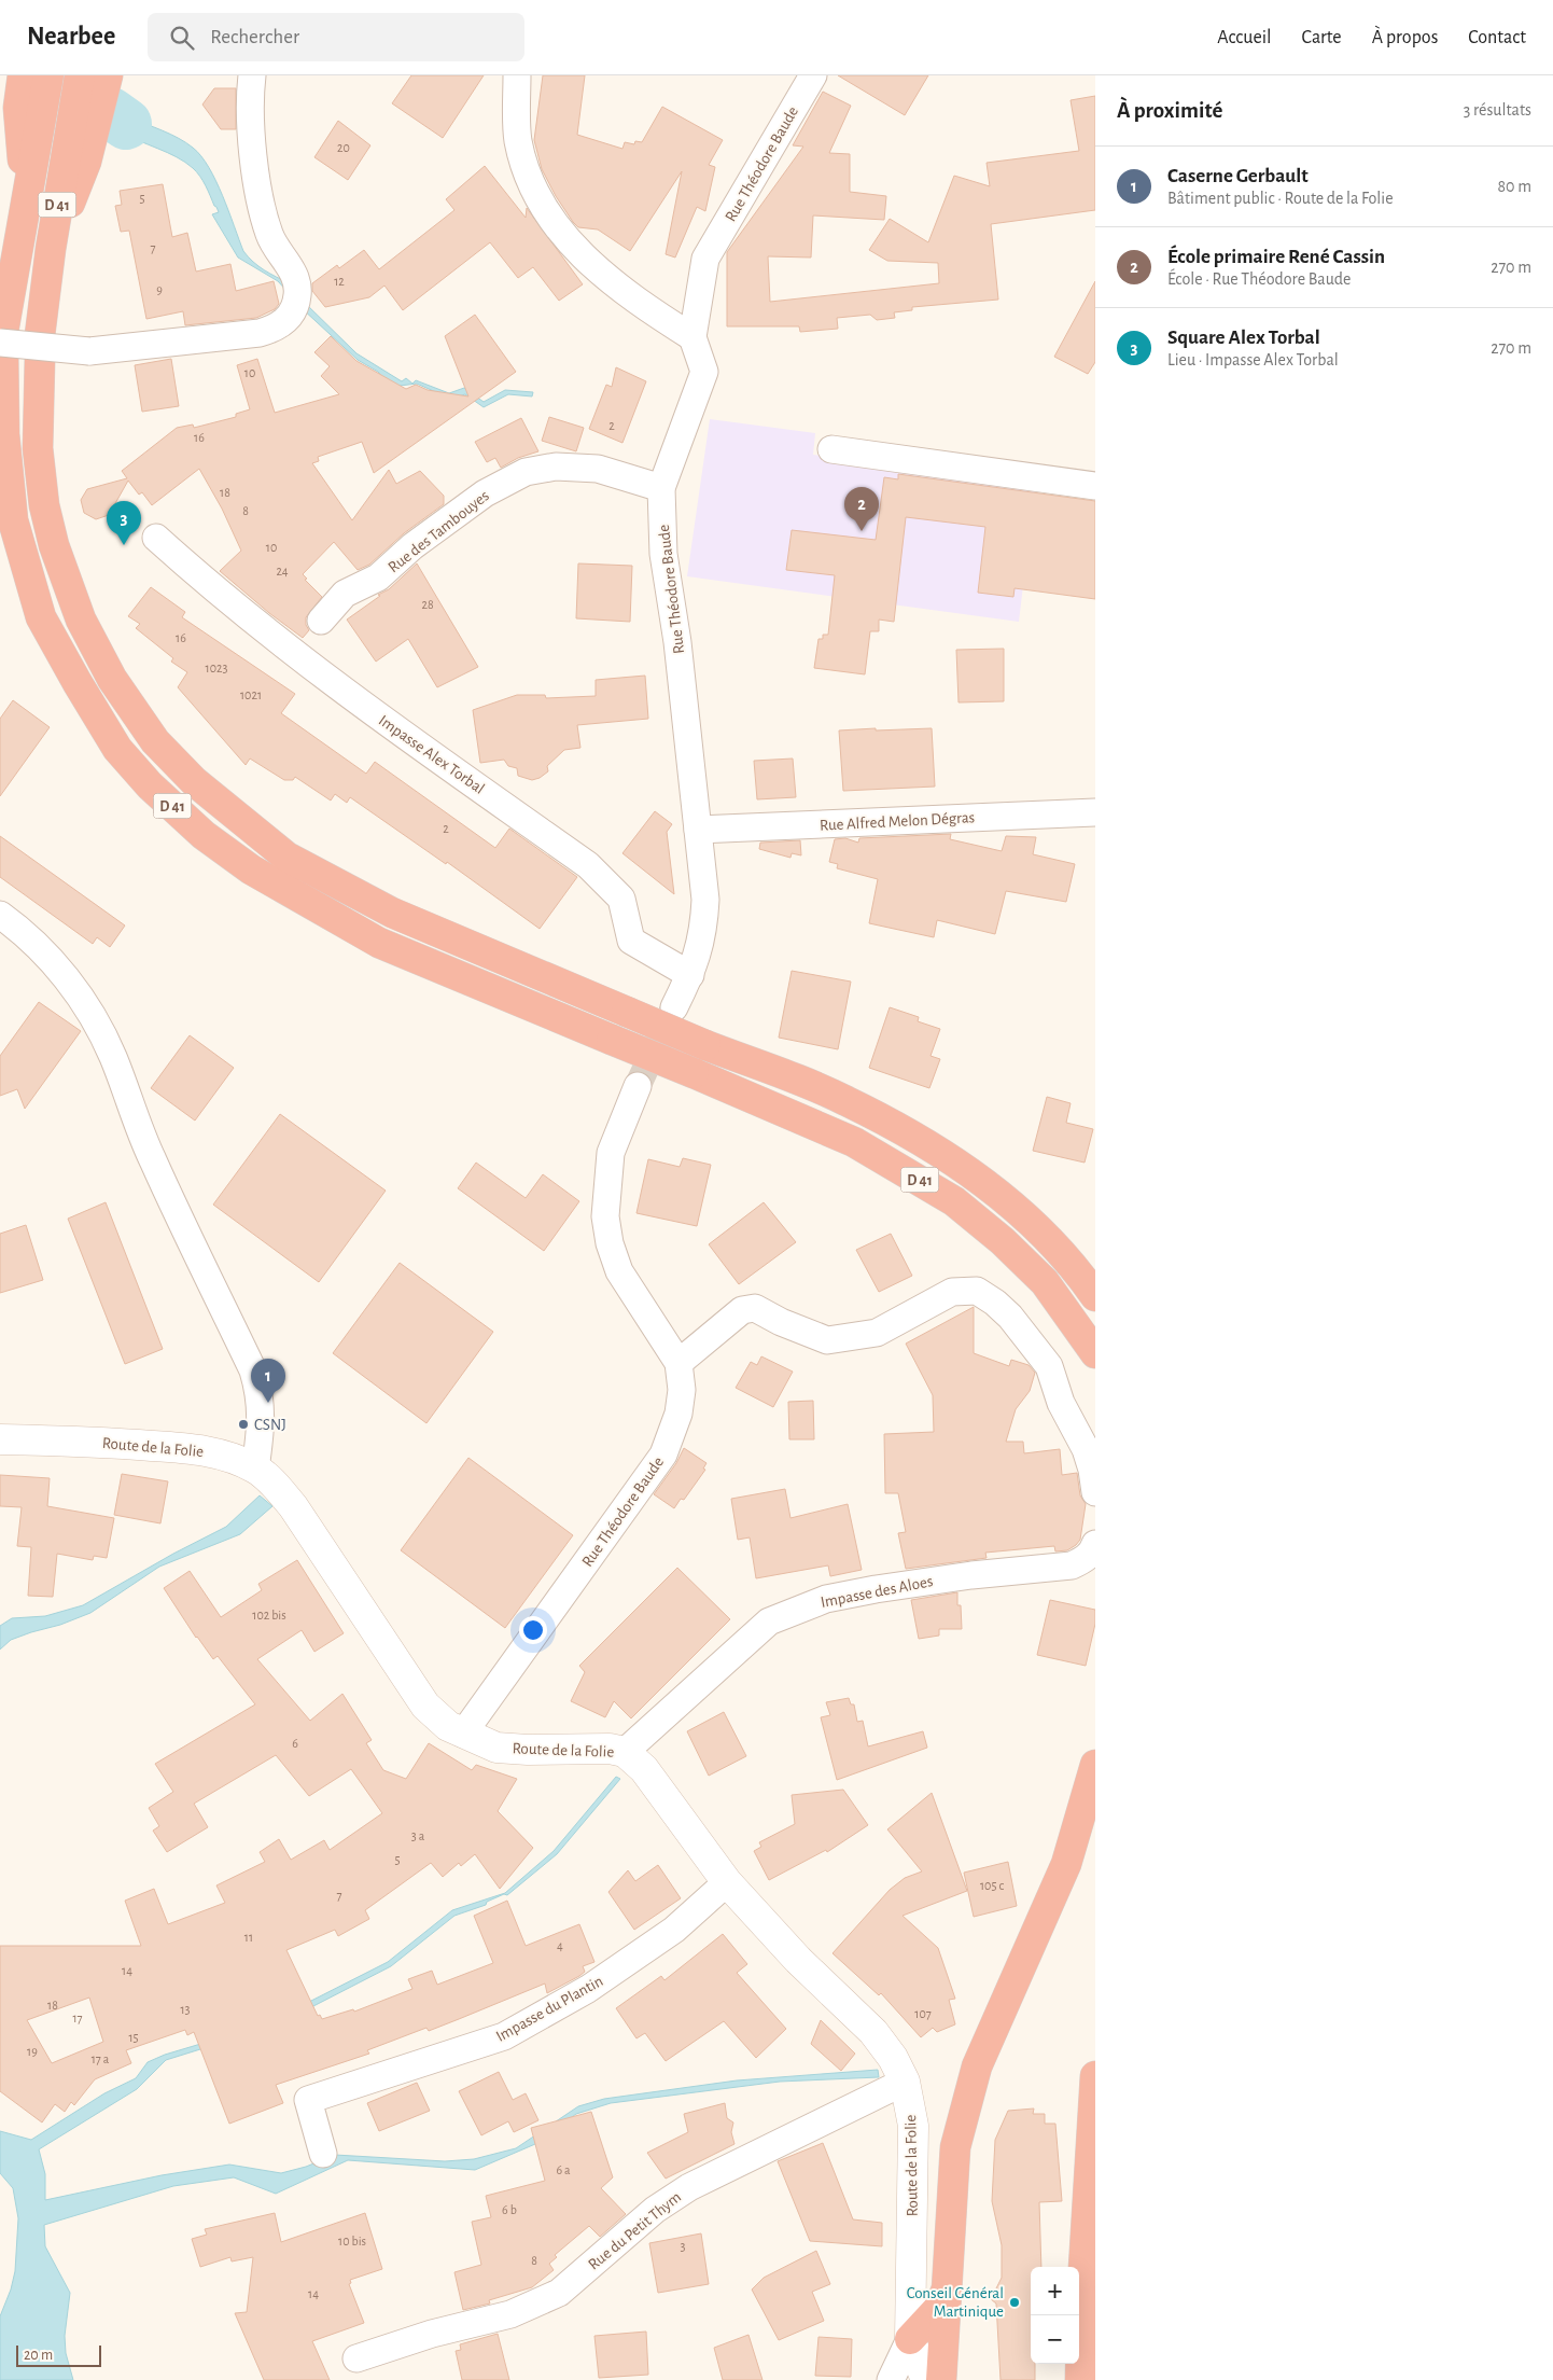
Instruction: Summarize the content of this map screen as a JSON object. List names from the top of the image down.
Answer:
{
  "streets": {
    "highway": ["D 41"],
    "street": [
      "Rue Théodore Baude",
      "Rue des Tambouyes",
      "Impasse Alex Torbal",
      "Rue Alfred Melon Dégras",
      "Route de la Folie",
      "Impasse des Aloes",
      "Impasse du Plantin",
      "Rue du Petit Thym"
    ]
  },
  "crossings": [
    ["Rue Théodore Baude", "Rue des Tambouyes"],
    ["Rue Théodore Baude", "Impasse Alex Torbal"],
    ["Rue Théodore Baude", "Rue Alfred Melon Dégras"],
    ["Rue Théodore Baude", "Route de la Folie"],
    ["Route de la Folie", "Impasse des Aloes"],
    ["Route de la Folie", "Impasse du Plantin"],
    ["Route de la Folie", "Rue du Petit Thym"]
  ],
  "places": ["CSNJ", "Conseil Général Martinique"],
  "house_numbers": [
    "20",
    "5",
    "7",
    "12",
    "9",
    "10",
    "2",
    "16",
    "18",
    "8",
    "10",
    "24",
    "28",
    "16",
    "1023",
    "1021",
    "2",
    "102 bis",
    "6",
    "3 a",
    "5",
    "105 c",
    "7",
    "11",
    "4",
    "14",
    "18",
    "13",
    "107",
    "17",
    "15",
    "19",
    "17 a",
    "6 a",
    "6 b",
    "10 bis",
    "3",
    "8",
    "14"
  ],
  "scale_bar": "20 m",
  "page": {
    "header": "Nearbee",
    "search": "Rechercher",
    "nav": [
      "Accueil",
      "Carte",
      "À propos",
      "Contact"
    ],
    "heading": ["À proximité", "3 résultats"],
    "list": [
      {
        "mark": "1",
        "name": "Caserne Gerbault",
        "note": "Bâtiment public · Route de la Folie",
        "value": "80 m"
      },
      {
        "mark": "2",
        "name": "École primaire René Cassin",
        "note": "École · Rue Théodore Baude",
        "value": "270 m"
      },
      {
        "mark": "3",
        "name": "Square Alex Torbal",
        "note": "Lieu · Impasse Alex Torbal",
        "value": "270 m"
      }
    ],
    "pins": ["2", "3", "1"],
    "map_buttons": ["+", "−"],
    "scale": "20 m"
  }
}
